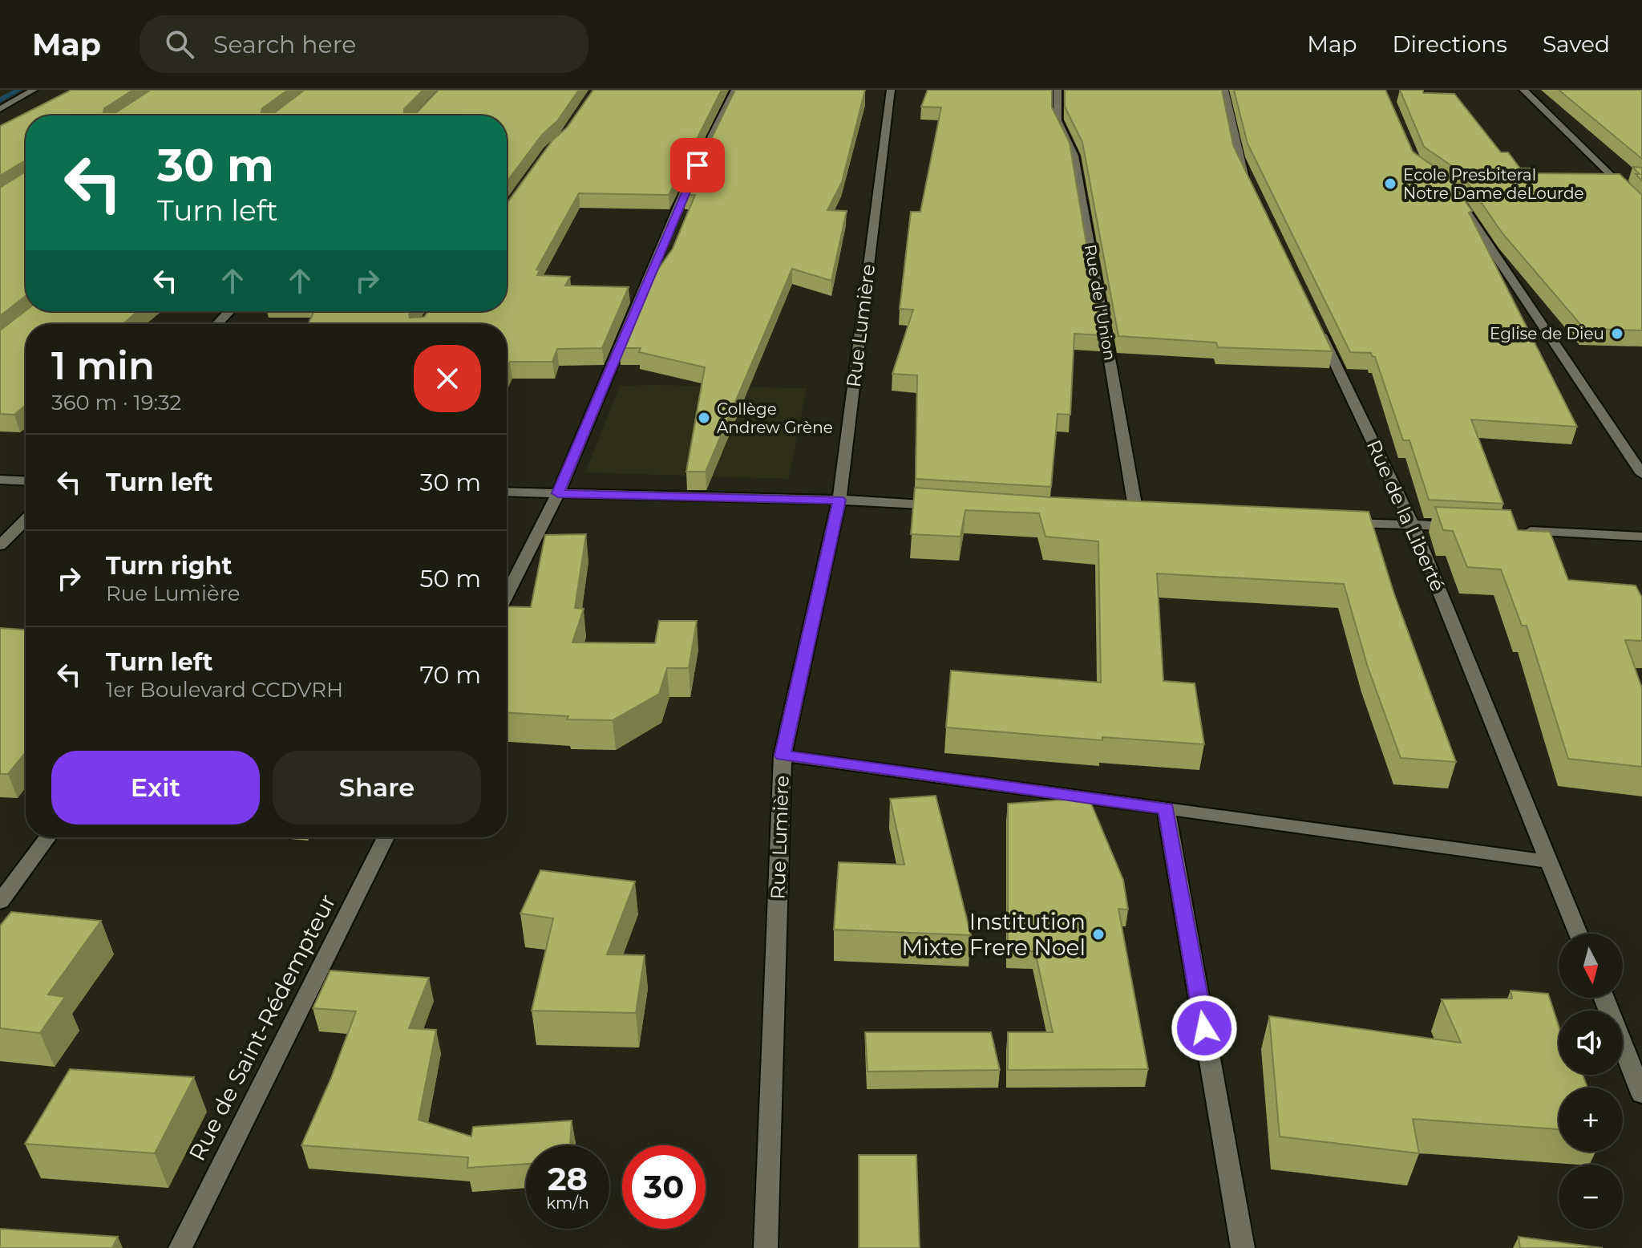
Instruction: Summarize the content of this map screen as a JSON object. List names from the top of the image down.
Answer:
{
  "streets": {
    "street": [
      "Rue de l'Union",
      "Rue Lumière",
      "Rue de la Liberté",
      "Rue de Saint-Rédempteur"
    ]
  },
  "places": [
    "Ecole Presbiteral Notre Dame deLourde",
    "Eglise de Dieu",
    "Collège Andrew Grène",
    "Institution Mixte Frere Noel"
  ],
  "north": "bottom",
  "page": {
    "header": "Map",
    "search": "Search here",
    "nav": ["Map", "Directions", "Saved"],
    "turn": ["30 m", "Turn left"],
    "heading": ["1 min", "360 m · 19:32"],
    "list": [
      {
        "name": "Turn left",
        "value": "30 m"
      },
      {
        "name": "Turn right",
        "note": "Rue Lumière",
        "value": "50 m"
      },
      {
        "name": "Turn left",
        "note": "1er Boulevard CCDVRH",
        "value": "70 m"
      }
    ],
    "buttons": ["Exit", "Share"],
    "map_buttons": ["+", "−"],
    "speed": "28 km/h",
    "limit": "30"
  }
}
